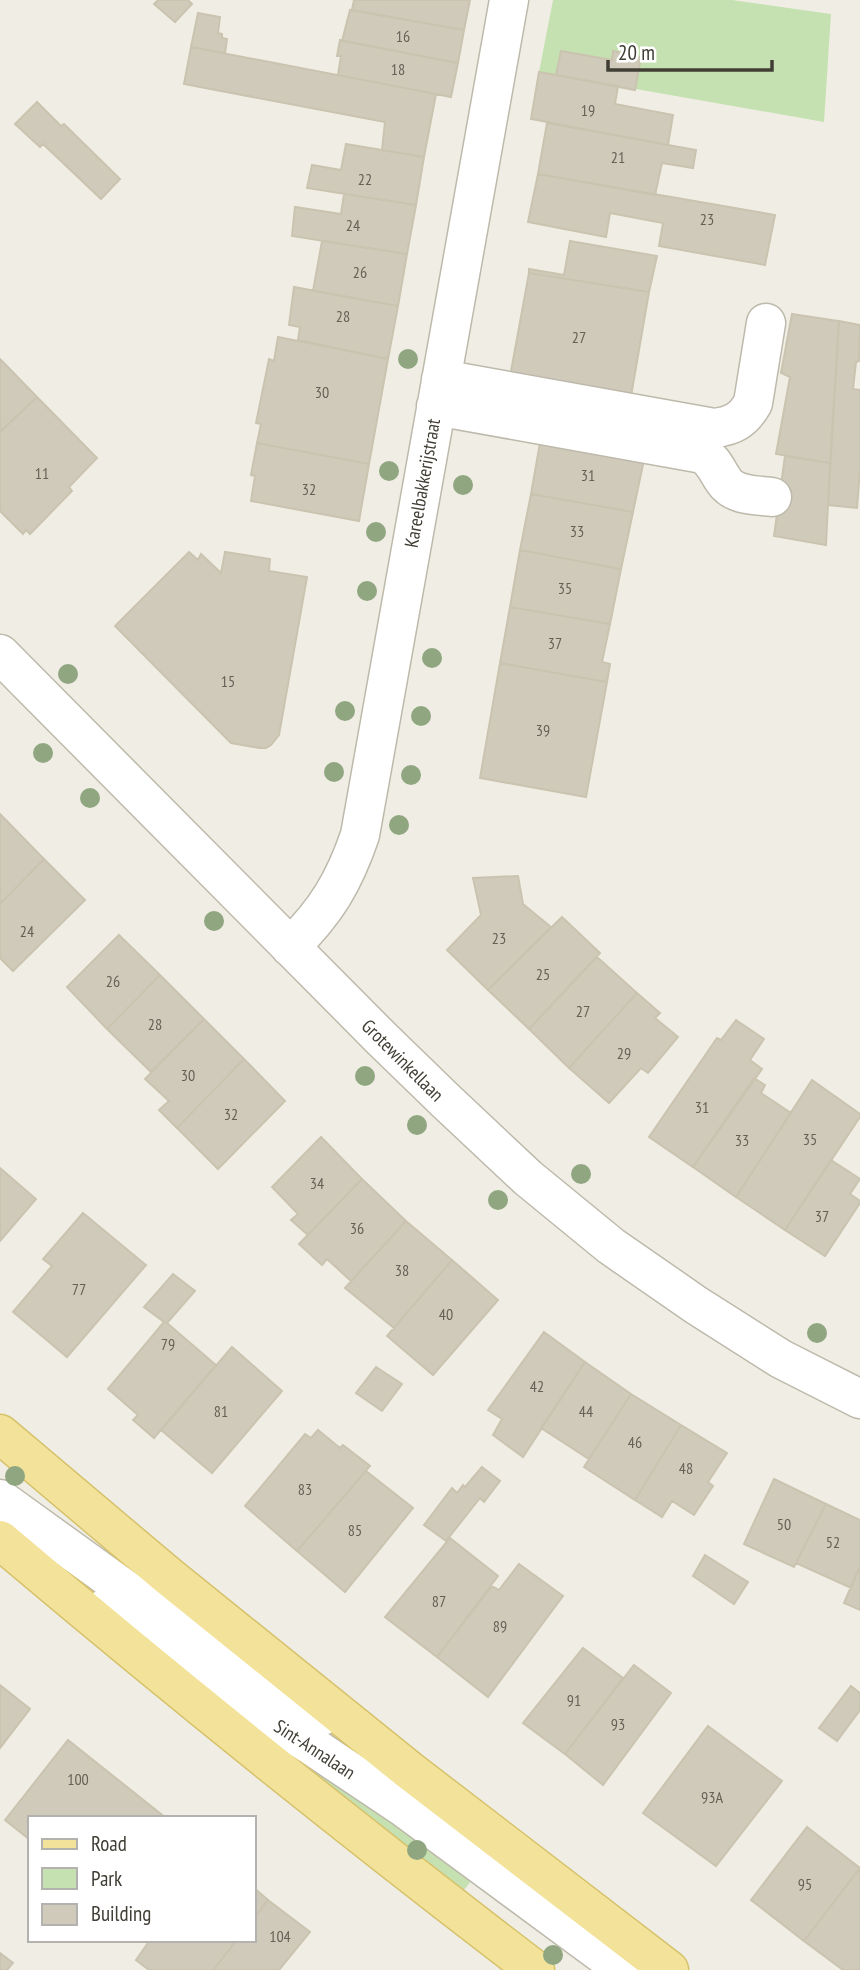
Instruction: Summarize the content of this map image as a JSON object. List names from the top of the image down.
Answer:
{
  "streets": {
    "main road": ["Sint-Annalaan"],
    "street": ["Kareelbakkerijstraat", "Grotewinkellaan"]
  },
  "crossings": [
    ["Kareelbakkerijstraat", "Grotewinkellaan"]
  ],
  "house_numbers": [
    "16",
    "18",
    "19",
    "21",
    "22",
    "23",
    "24",
    "26",
    "28",
    "27",
    "30",
    "11",
    "31",
    "32",
    "33",
    "35",
    "37",
    "15",
    "39",
    "24",
    "23",
    "25",
    "26",
    "27",
    "28",
    "29",
    "30",
    "31",
    "32",
    "35",
    "33",
    "34",
    "37",
    "36",
    "38",
    "77",
    "40",
    "79",
    "42",
    "81",
    "44",
    "46",
    "48",
    "83",
    "50",
    "85",
    "52",
    "87",
    "89",
    "91",
    "93",
    "100",
    "93A",
    "95",
    "104"
  ],
  "legend": ["Road", "Park", "Building"],
  "scale_bar": "20 m"
}
